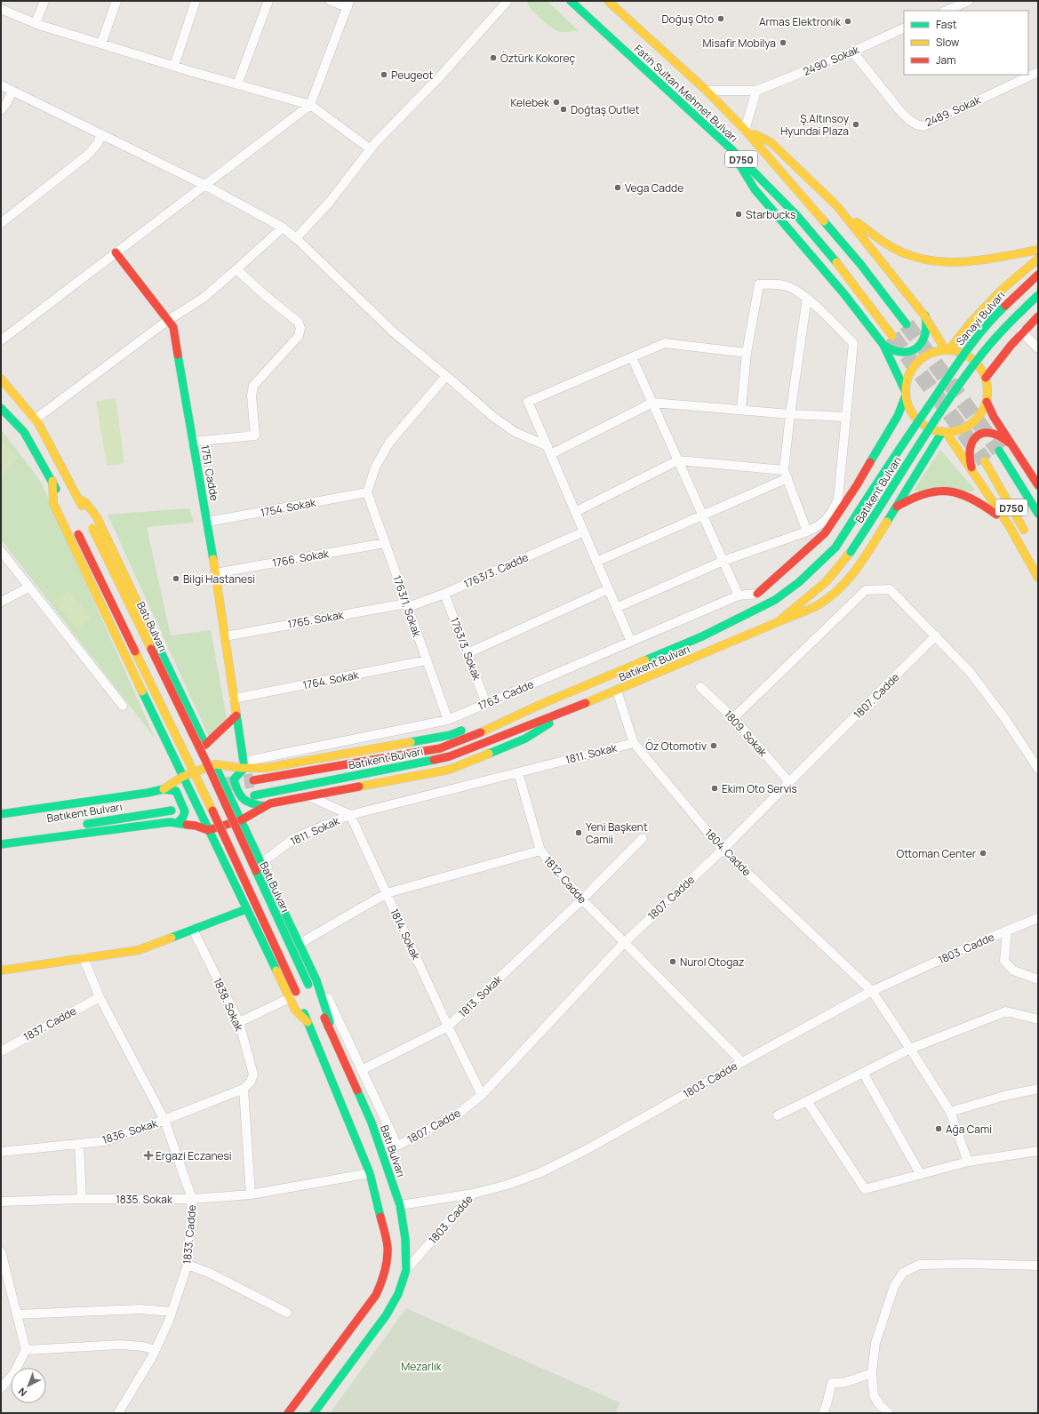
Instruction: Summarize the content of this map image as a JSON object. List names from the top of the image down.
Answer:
{
  "streets": {
    "main road": [
      "Fatih Sultan Mehmet Bulvarı",
      "D750",
      "Sanayi Bulvarı",
      "1751. Cadde",
      "Batıkent Bulvarı",
      "Batı Bulvarı"
    ],
    "street": [
      "2490. Sokak",
      "2489. Sokak",
      "1754. Sokak",
      "1766. Sokak",
      "1763/3. Cadde",
      "1763/1. Sokak",
      "1765. Sokak",
      "1763/3. Sokak",
      "1764. Sokak",
      "1763. Cadde",
      "1807. Cadde",
      "1809. Sokak",
      "1811. Sokak",
      "1804. Cadde",
      "1812. Cadde",
      "1814. Sokak",
      "1803. Cadde",
      "1813. Sokak",
      "1838. Sokak",
      "1837. Cadde",
      "1836. Sokak",
      "1835. Sokak",
      "1833. Cadde"
    ]
  },
  "crossings": [
    ["2490. Sokak", "Fatih Sultan Mehmet Bulvarı"],
    ["2490. Sokak", "2489. Sokak"],
    ["Fatih Sultan Mehmet Bulvarı", "D750"],
    ["Sanayi Bulvarı", "Batıkent Bulvarı"],
    ["1751. Cadde", "1754. Sokak"],
    ["1751. Cadde", "1766. Sokak"],
    ["1751. Cadde", "1765. Sokak"],
    ["1751. Cadde", "1764. Sokak"],
    ["1751. Cadde", "1763. Cadde"],
    ["Batıkent Bulvarı", "1804. Cadde"],
    ["1754. Sokak", "1763/1. Sokak"],
    ["1766. Sokak", "1763/1. Sokak"],
    ["1763/3. Cadde", "1763/1. Sokak"],
    ["1763/3. Cadde", "1765. Sokak"],
    ["1763/3. Cadde", "1763/3. Sokak"],
    ["1763/1. Sokak", "1765. Sokak"],
    ["1763/1. Sokak", "1764. Sokak"],
    ["1763/1. Sokak", "1763. Cadde"],
    ["Batı Bulvarı", "1803. Cadde"],
    ["1763/3. Sokak", "1763. Cadde"],
    ["1807. Cadde", "1809. Sokak"],
    ["1807. Cadde", "1811. Sokak"],
    ["1807. Cadde", "1804. Cadde"],
    ["1807. Cadde", "1812. Cadde"],
    ["1807. Cadde", "1814. Sokak"],
    ["1811. Sokak", "1804. Cadde"],
    ["1811. Sokak", "1812. Cadde"],
    ["1811. Sokak", "1814. Sokak"],
    ["1811. Sokak", "1813. Sokak"],
    ["1804. Cadde", "1803. Cadde"],
    ["1812. Cadde", "1814. Sokak"],
    ["1812. Cadde", "1803. Cadde"],
    ["1812. Cadde", "1813. Sokak"],
    ["1814. Sokak", "1813. Sokak"],
    ["1838. Sokak", "1836. Sokak"],
    ["1837. Cadde", "1833. Cadde"],
    ["1836. Sokak", "1833. Cadde"],
    ["1835. Sokak", "1833. Cadde"]
  ],
  "parks": ["Mezarlık"],
  "places": {
    "other": [
      "Doğuş Oto",
      "Armas Elektronik",
      "Misafir Mobilya",
      "Öztürk Kokoreç",
      "Peugeot",
      "Kelebek",
      "Doğtaş Outlet",
      "Ş.Altınsoy Hyundai Plaza",
      "Vega Cadde",
      "Starbucks",
      "Bilgi Hastanesi",
      "Öz Otomotiv",
      "Ekim Oto Servis",
      "Yeni Başkent Camii",
      "Ottoman Center",
      "Nurol Otogaz",
      "Ağa Cami"
    ],
    "health": ["Ergazi Eczanesi"]
  },
  "legend": ["Fast", "Slow", "Jam"],
  "north": "bottom left"
}
